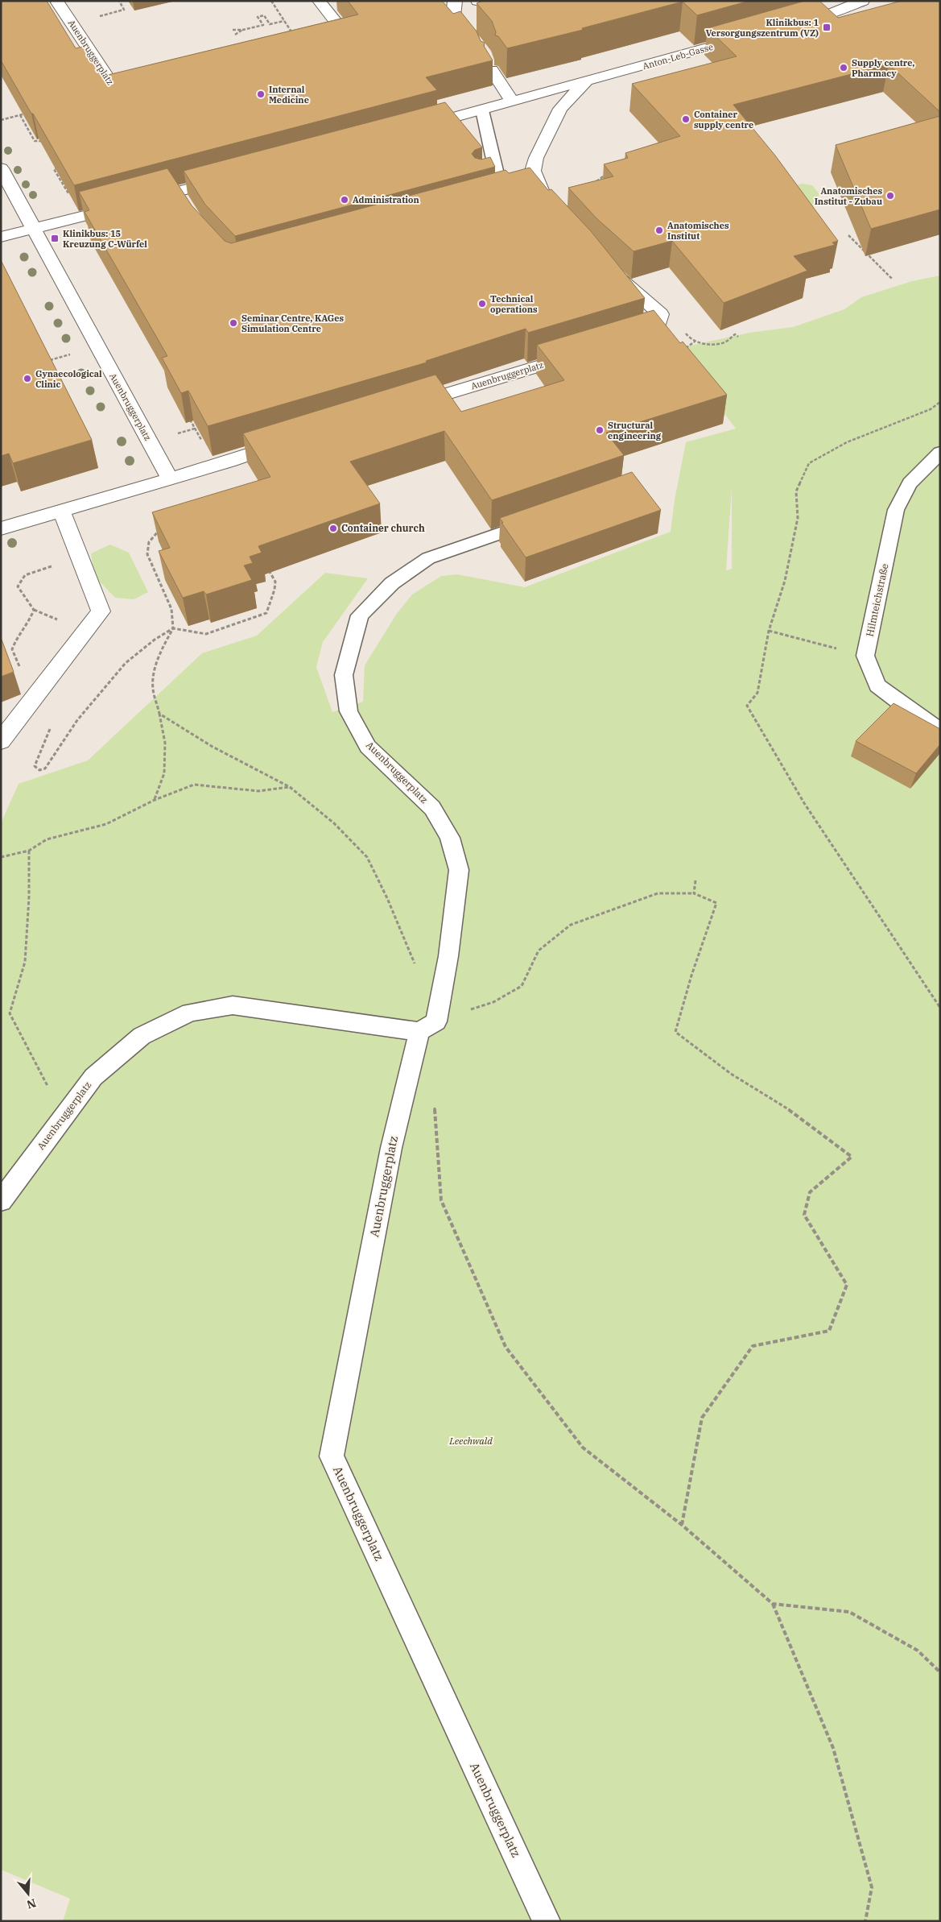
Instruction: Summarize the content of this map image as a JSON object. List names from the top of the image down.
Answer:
{
  "streets": {
    "street": ["Auenbruggerplatz", "Anton-Leb-Gasse"],
    "lane": ["Hilmteichstraße"]
  },
  "parks": ["Leechwald"],
  "places": {
    "transit": ["Klinikbus: 1 Versorgungszentrum (VZ)", "Klinikbus: 15 Kreuzung C-Würfel"],
    "other": [
      "Supply centre, Pharmacy",
      "Internal Medicine",
      "Container supply centre",
      "Anatomisches Institut - Zubau",
      "Administration",
      "Anatomisches Institut",
      "Technical operations",
      "Seminar Centre, KAGes Simulation Centre",
      "Gynaecological Clinic",
      "Structural engineering",
      "Container church"
    ]
  },
  "north": "bottom"
}
